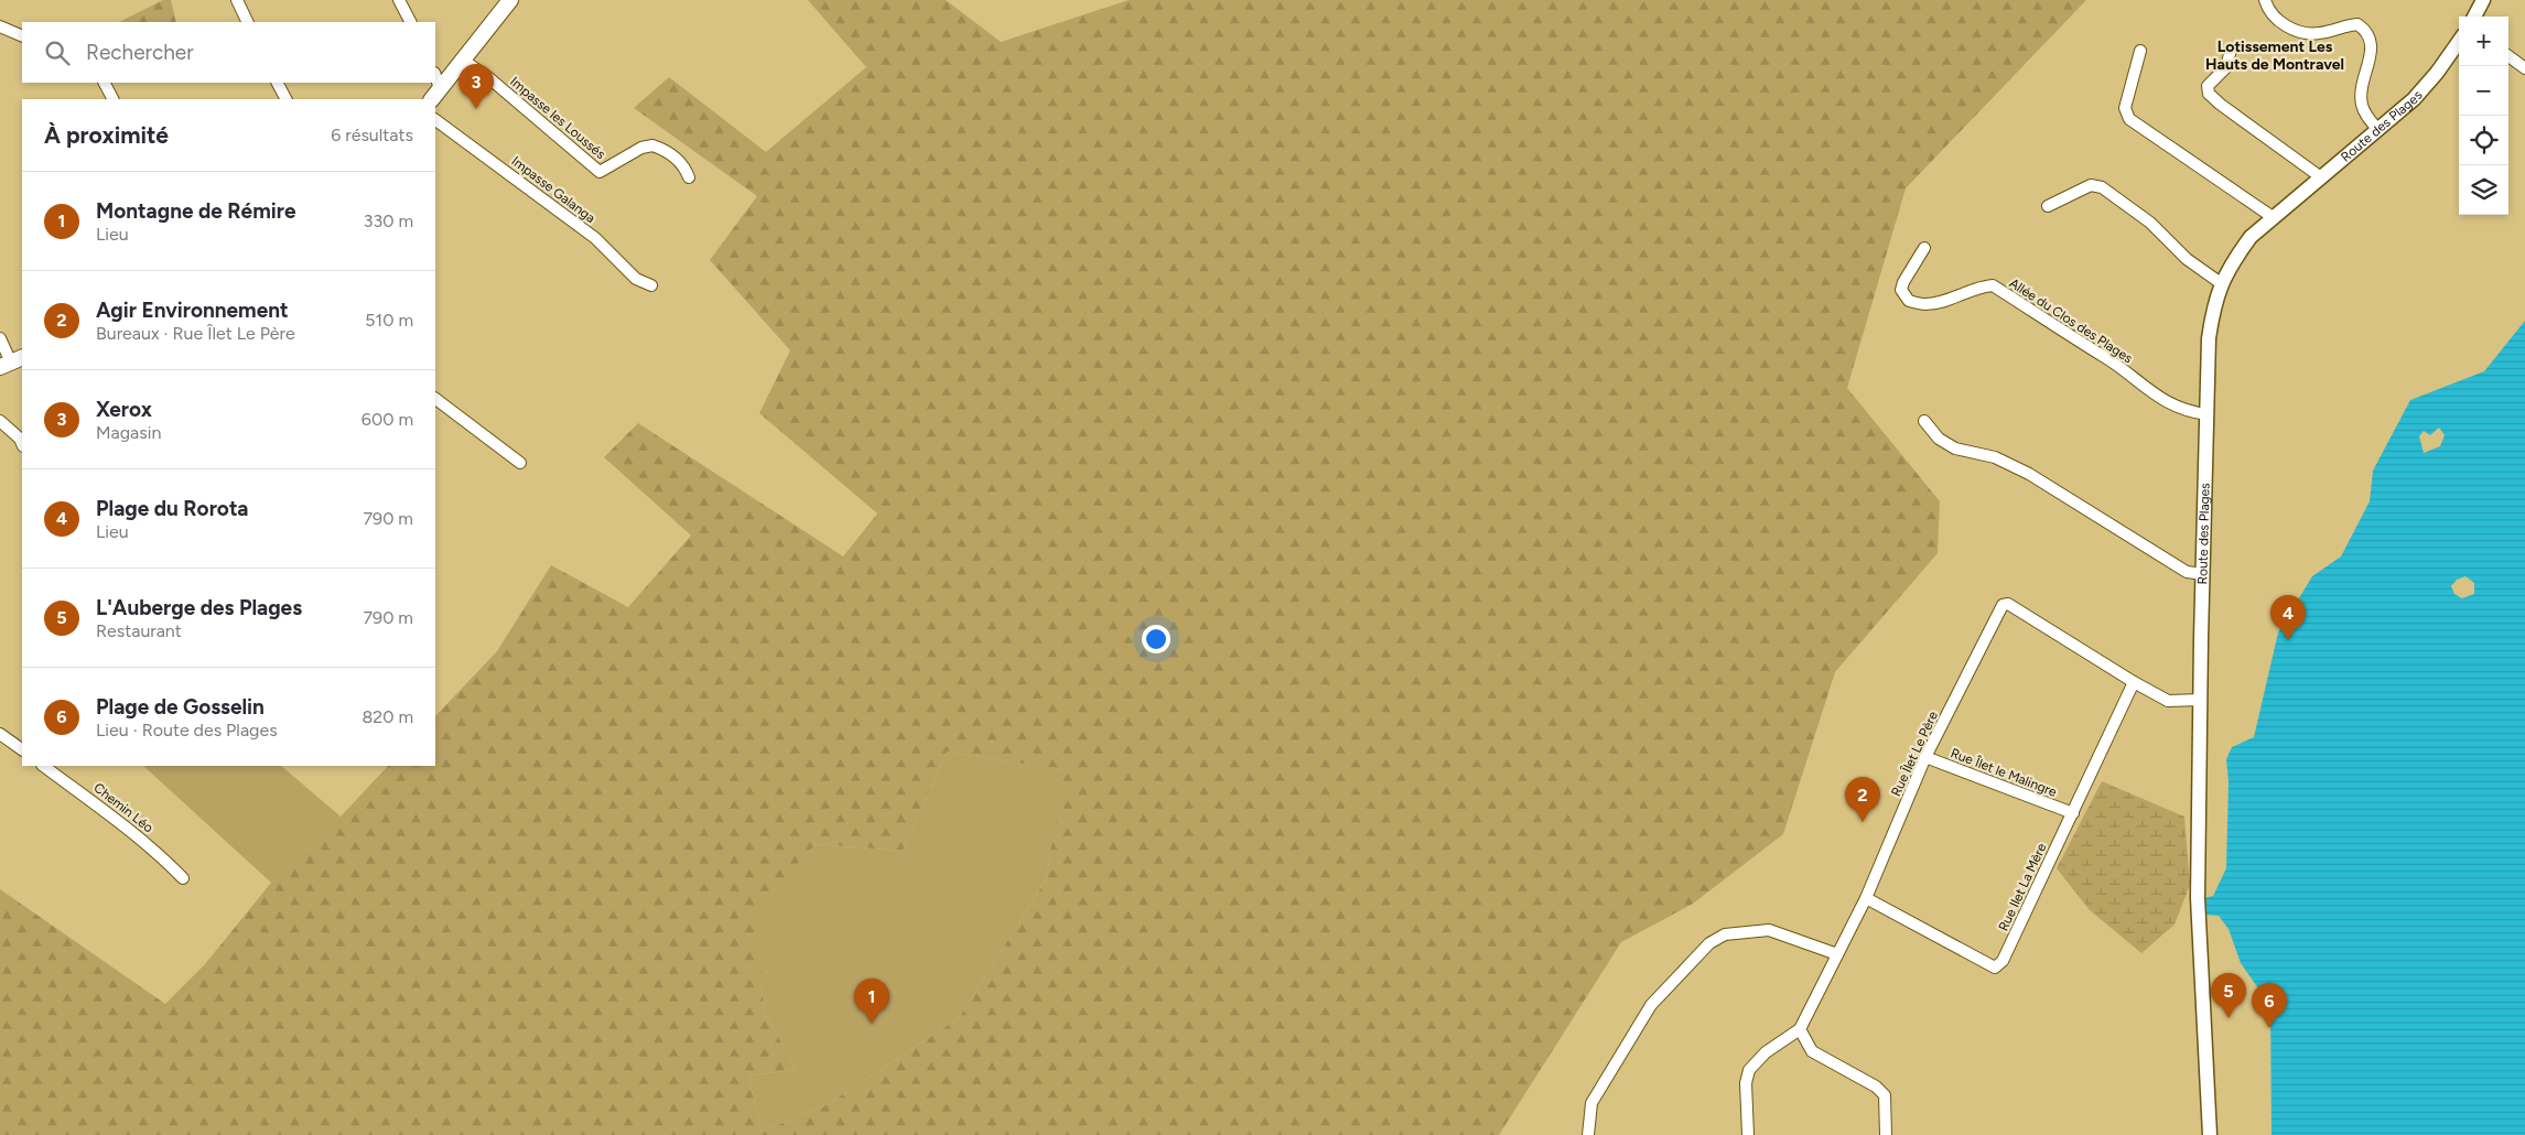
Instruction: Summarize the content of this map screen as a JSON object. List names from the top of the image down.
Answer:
{
  "streets": {
    "street": [
      "Impasse les Loussés",
      "Route des Plages",
      "Impasse Galanga",
      "Allée du Clos des Plages",
      "Rue Îlet Le Père",
      "Rue Îlet le Malingre",
      "Chemin Léo",
      "Rue Ilet La Mère"
    ]
  },
  "crossings": [
    ["Route des Plages", "Allée du Clos des Plages"],
    ["Route des Plages", "Rue Îlet Le Père"],
    ["Rue Îlet Le Père", "Rue Îlet le Malingre"],
    ["Rue Îlet Le Père", "Rue Ilet La Mère"],
    ["Rue Îlet le Malingre", "Rue Ilet La Mère"]
  ],
  "districts": ["Lotissement Les Hauts de Montravel"],
  "page": {
    "map_buttons": ["+", "−"],
    "search": "Rechercher",
    "pins": [
      "3",
      "4",
      "2",
      "5",
      "1",
      "6"
    ],
    "heading": ["À proximité", "6 résultats"],
    "list": [
      {
        "mark": "1",
        "name": "Montagne de Rémire",
        "note": "Lieu",
        "value": "330 m"
      },
      {
        "mark": "2",
        "name": "Agir Environnement",
        "note": "Bureaux · Rue Îlet Le Père",
        "value": "510 m"
      },
      {
        "mark": "3",
        "name": "Xerox",
        "note": "Magasin",
        "value": "600 m"
      },
      {
        "mark": "4",
        "name": "Plage du Rorota",
        "note": "Lieu",
        "value": "790 m"
      },
      {
        "mark": "5",
        "name": "L'Auberge des Plages",
        "note": "Restaurant",
        "value": "790 m"
      },
      {
        "mark": "6",
        "name": "Plage de Gosselin",
        "note": "Lieu · Route des Plages",
        "value": "820 m"
      }
    ]
  }
}
